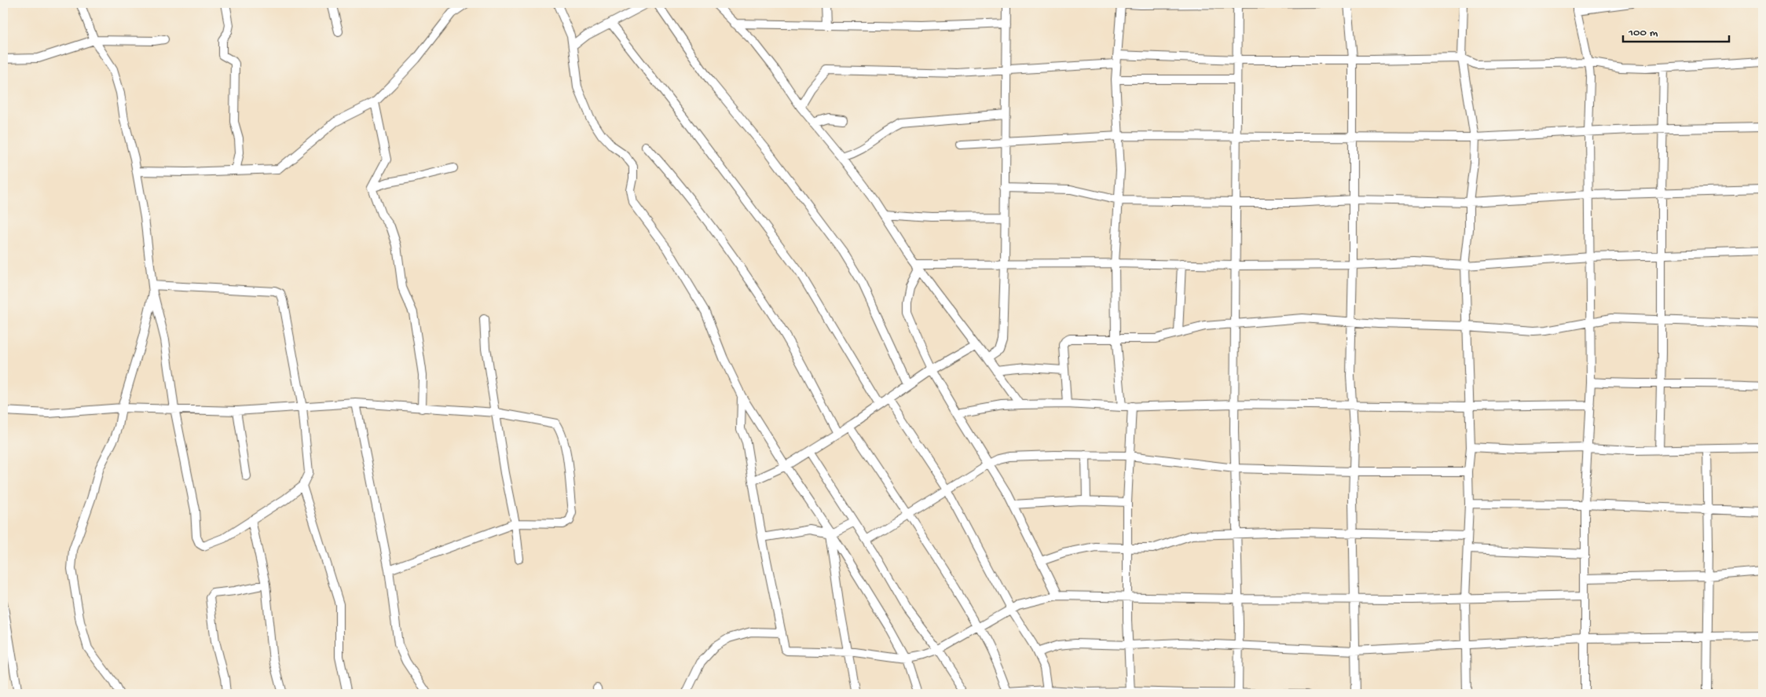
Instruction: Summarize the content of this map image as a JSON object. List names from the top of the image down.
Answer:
{
  "scale_bar": "100 m"
}
